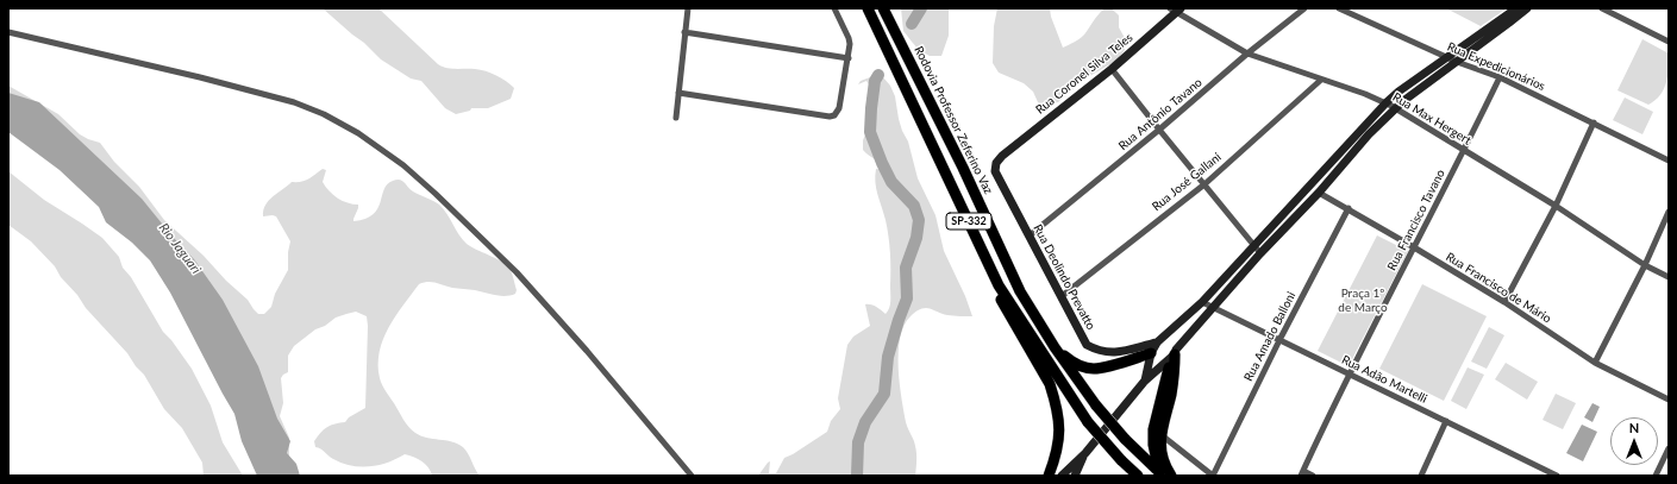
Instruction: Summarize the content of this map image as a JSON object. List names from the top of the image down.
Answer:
{
  "streets": {
    "highway": ["Rodovia Professor Zeferino Vaz", "SP-332"],
    "street": [
      "Rua Expedicionários",
      "Rua Coronel Silva Teles",
      "Rua Antônio Tavano",
      "Rua Max Hergert",
      "Rua José Gallani",
      "Rua Francisco Tavano",
      "Rua Deolindo Prevatto",
      "Rua Francisco de Mário",
      "Rua Amado Balloni",
      "Rua Adão Martelli"
    ]
  },
  "crossings": [
    ["Rua Expedicionários", "Rua Francisco Tavano"],
    ["Rua Coronel Silva Teles", "Rua Max Hergert"],
    ["Rua Coronel Silva Teles", "Rua Deolindo Prevatto"],
    ["Rua Antônio Tavano", "Rua Max Hergert"],
    ["Rua Antônio Tavano", "Rua Deolindo Prevatto"],
    ["Rua Max Hergert", "Rua José Gallani"],
    ["Rua Max Hergert", "Rua Francisco Tavano"],
    ["Rua José Gallani", "Rua Deolindo Prevatto"],
    ["Rua Francisco Tavano", "Rua Francisco de Mário"],
    ["Rua Francisco Tavano", "Rua Adão Martelli"],
    ["Rua Francisco de Mário", "Rua Amado Balloni"],
    ["Rua Amado Balloni", "Rua Adão Martelli"]
  ],
  "water": ["Rio Jaguari"],
  "parks": ["Praça 1º de Março"],
  "north": "top"
}
